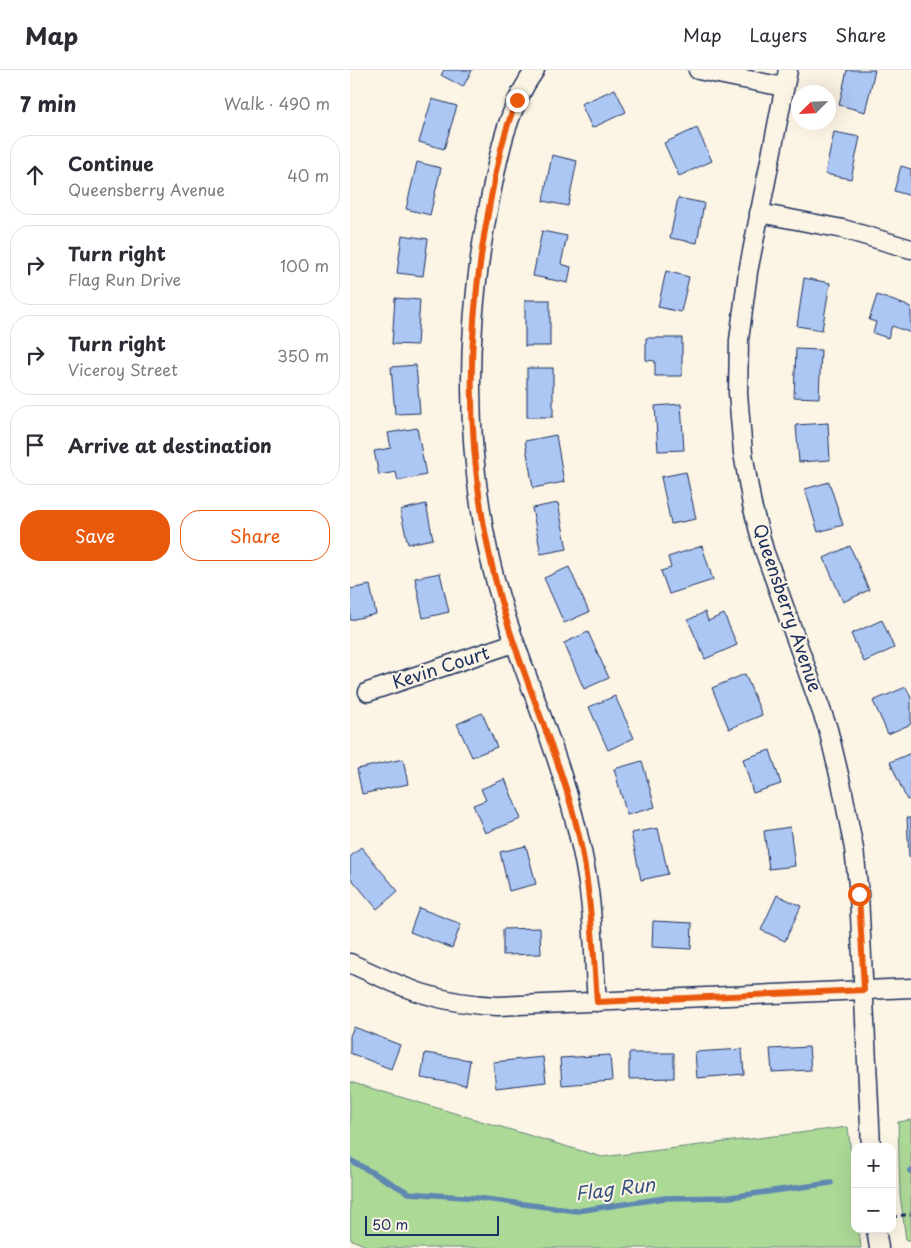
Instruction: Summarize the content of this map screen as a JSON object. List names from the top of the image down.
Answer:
{
  "streets": {
    "street": ["Queensberry Avenue", "Kevin Court"]
  },
  "water": ["Flag Run"],
  "scale_bar": "50 m",
  "north": "bottom left",
  "page": {
    "header": "Map",
    "nav": ["Map", "Layers", "Share"],
    "heading": ["7 min", "Walk · 490 m"],
    "list": [
      ["Continue", "Queensberry Avenue", "40 m"],
      ["Turn right", "Flag Run Drive", "100 m"],
      ["Turn right", "Viceroy Street", "350 m"],
      "Arrive at destination"
    ],
    "buttons": ["Save", "Share"],
    "map_buttons": ["+", "−"],
    "scale": "50 m"
  }
}
